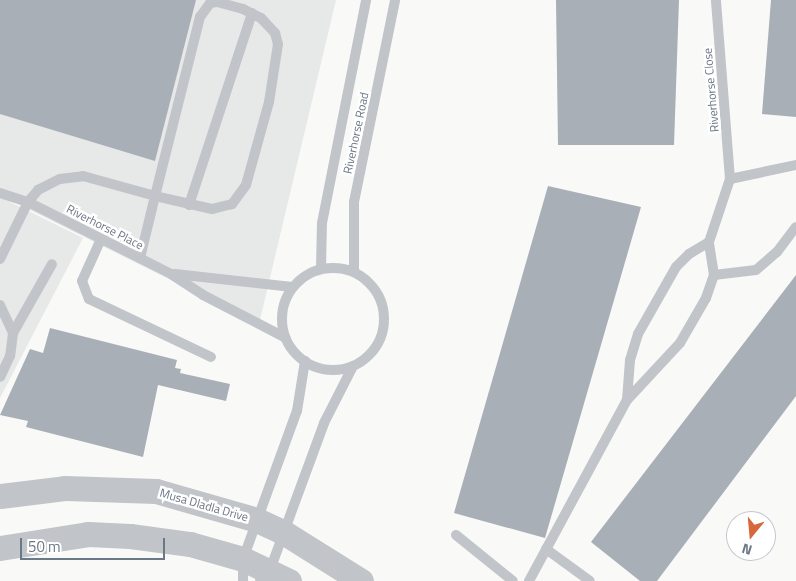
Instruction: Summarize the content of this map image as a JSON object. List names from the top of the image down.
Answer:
{
  "streets": {
    "street": ["Musa Dladla Drive"],
    "lane": ["Riverhorse Close", "Riverhorse Road", "Riverhorse Place"]
  },
  "crossings": [
    ["Riverhorse Road", "Riverhorse Place"]
  ],
  "scale_bar": "50 m",
  "north": "bottom"
}
